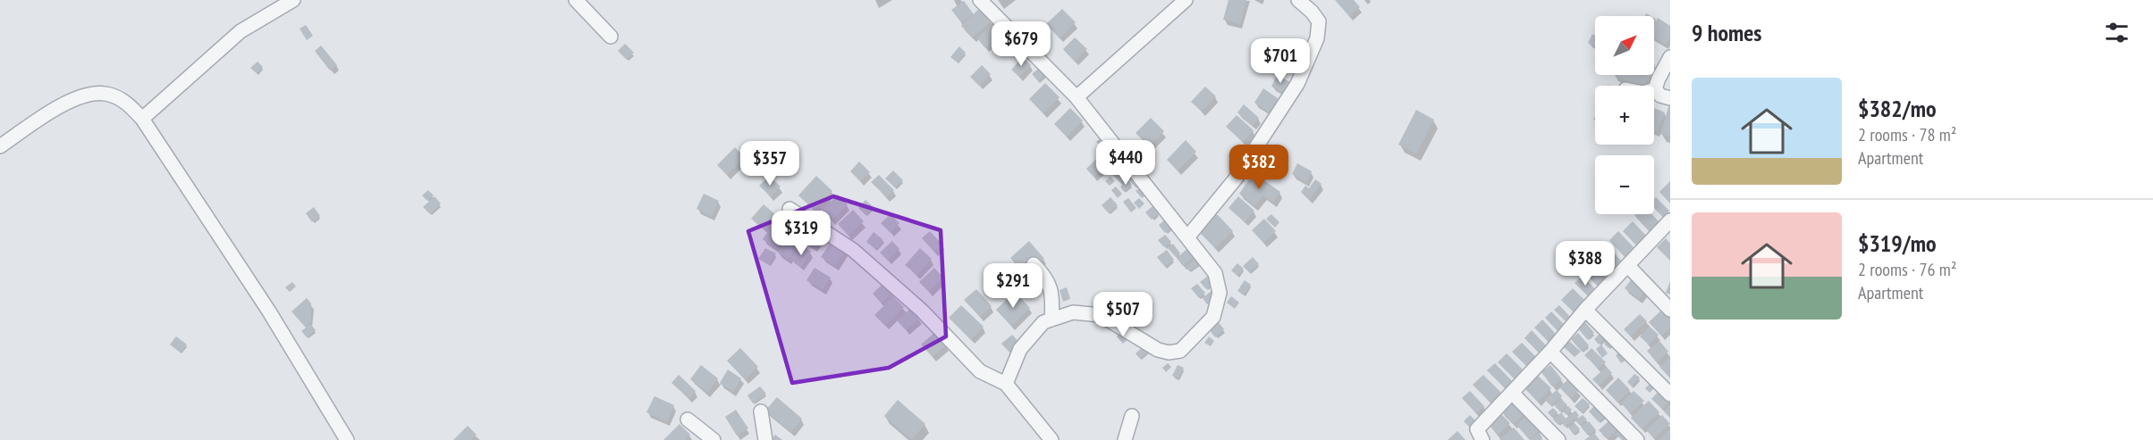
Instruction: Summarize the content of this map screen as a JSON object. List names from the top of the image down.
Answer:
{
  "north": "top right",
  "page": {
    "heading": "9 homes",
    "map_buttons": ["+", "−"],
    "price": [
      "$679",
      "$701",
      "$440",
      "$357",
      "$382",
      "$319",
      "$388",
      "$291",
      "$507"
    ],
    "list": [
      {
        "name": "$382/mo",
        "note": "2 rooms · 78 m² · Apartment"
      },
      {
        "name": "$319/mo",
        "note": "2 rooms · 76 m² · Apartment"
      }
    ]
  }
}
